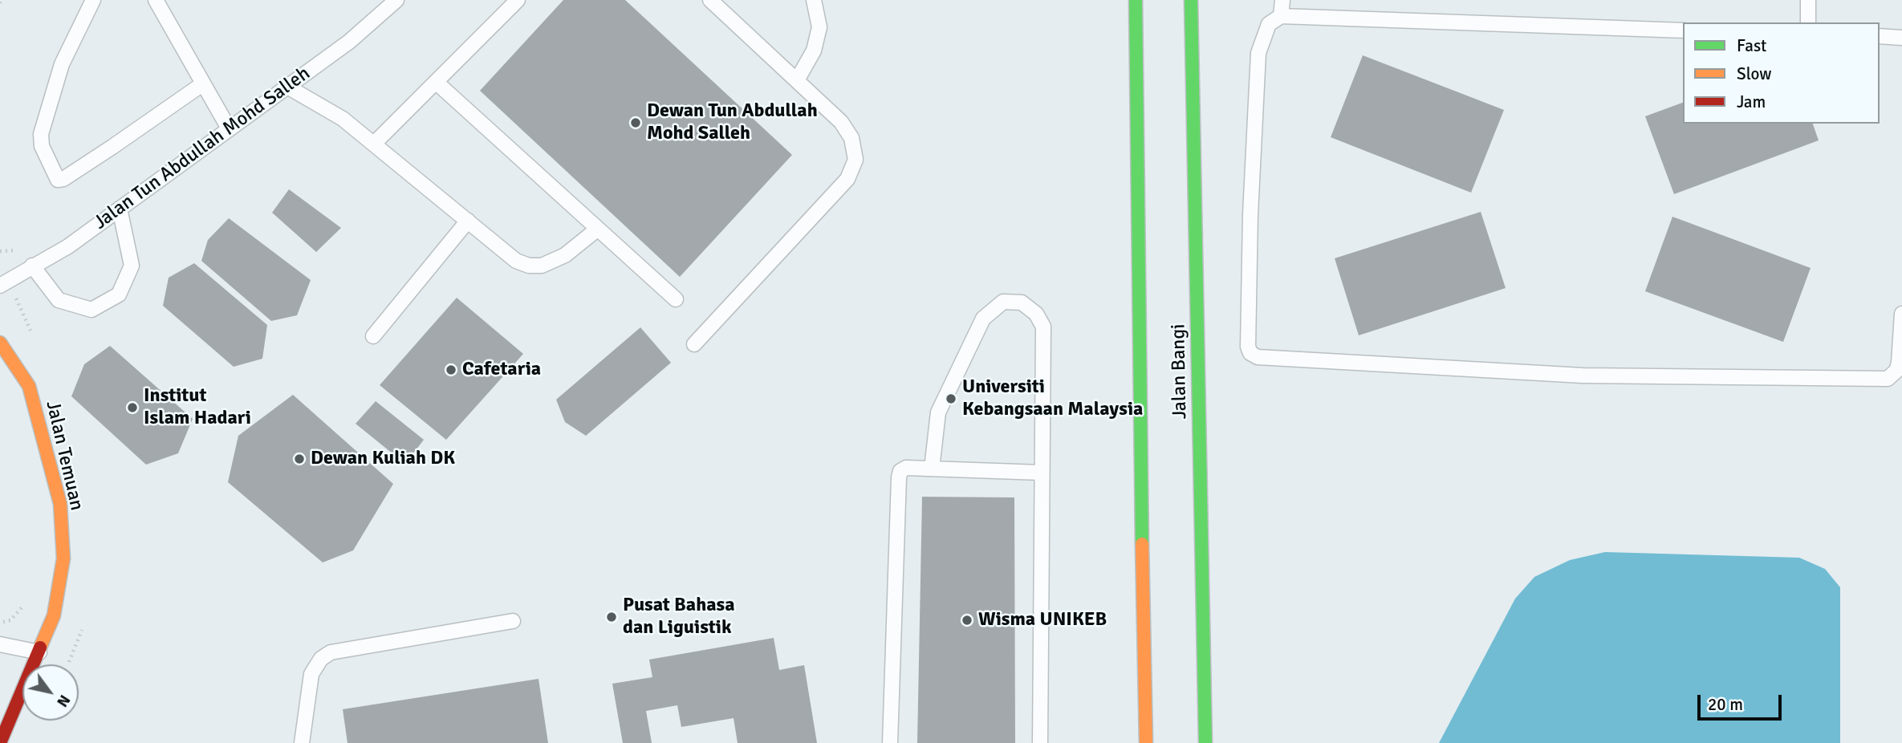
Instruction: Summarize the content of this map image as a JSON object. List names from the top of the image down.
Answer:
{
  "streets": {
    "main road": ["Jalan Bangi", "Jalan Temuan"],
    "lane": ["Jalan Tun Abdullah Mohd Salleh"]
  },
  "places": [
    "Dewan Tun Abdullah Mohd Salleh",
    "Cafetaria",
    "Universiti Kebangsaan Malaysia",
    "Institut Islam Hadari",
    "Dewan Kuliah DK",
    "Pusat Bahasa dan Liguistik",
    "Wisma UNIKEB"
  ],
  "legend": ["Fast", "Slow", "Jam"],
  "scale_bar": "20 m",
  "north": "bottom right"
}
